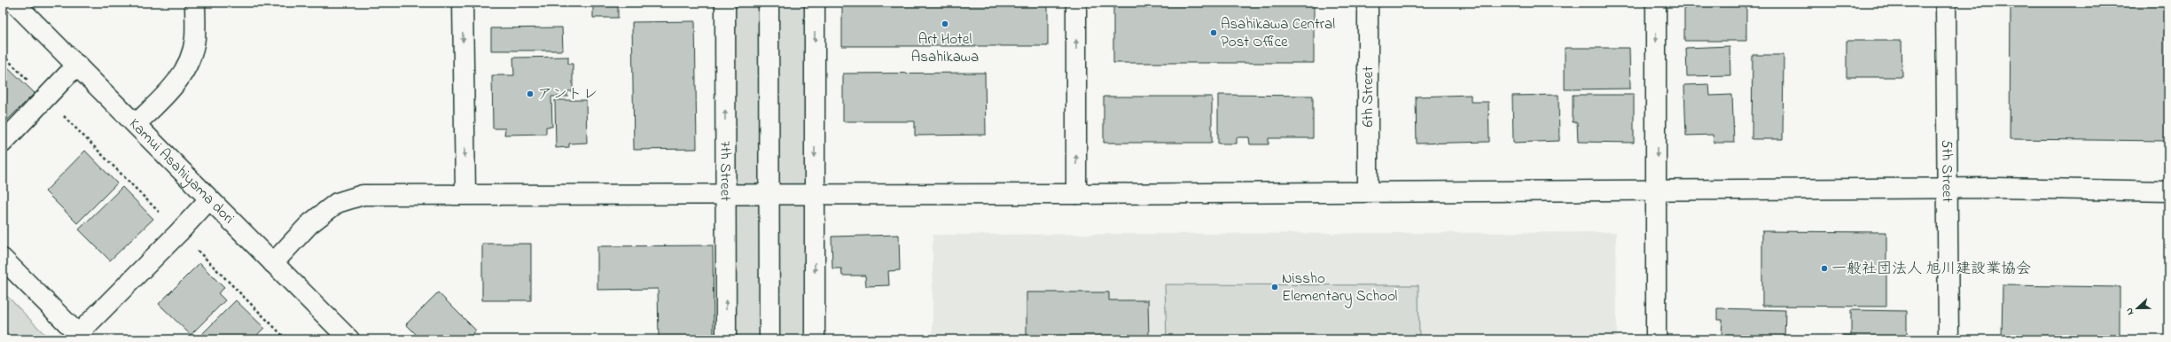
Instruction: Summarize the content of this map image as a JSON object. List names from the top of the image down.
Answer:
{
  "streets": {
    "street": [
      "6th Street",
      "Kamui Asahiyama dori",
      "7th Street",
      "5th Street"
    ]
  },
  "places": [
    "Art Hotel Asahikawa",
    "Asahikawa Central Post Office",
    "アントレ",
    "一般社団法人 旭川建設業協会",
    "Nissho Elementary School"
  ],
  "north": "left"
}
